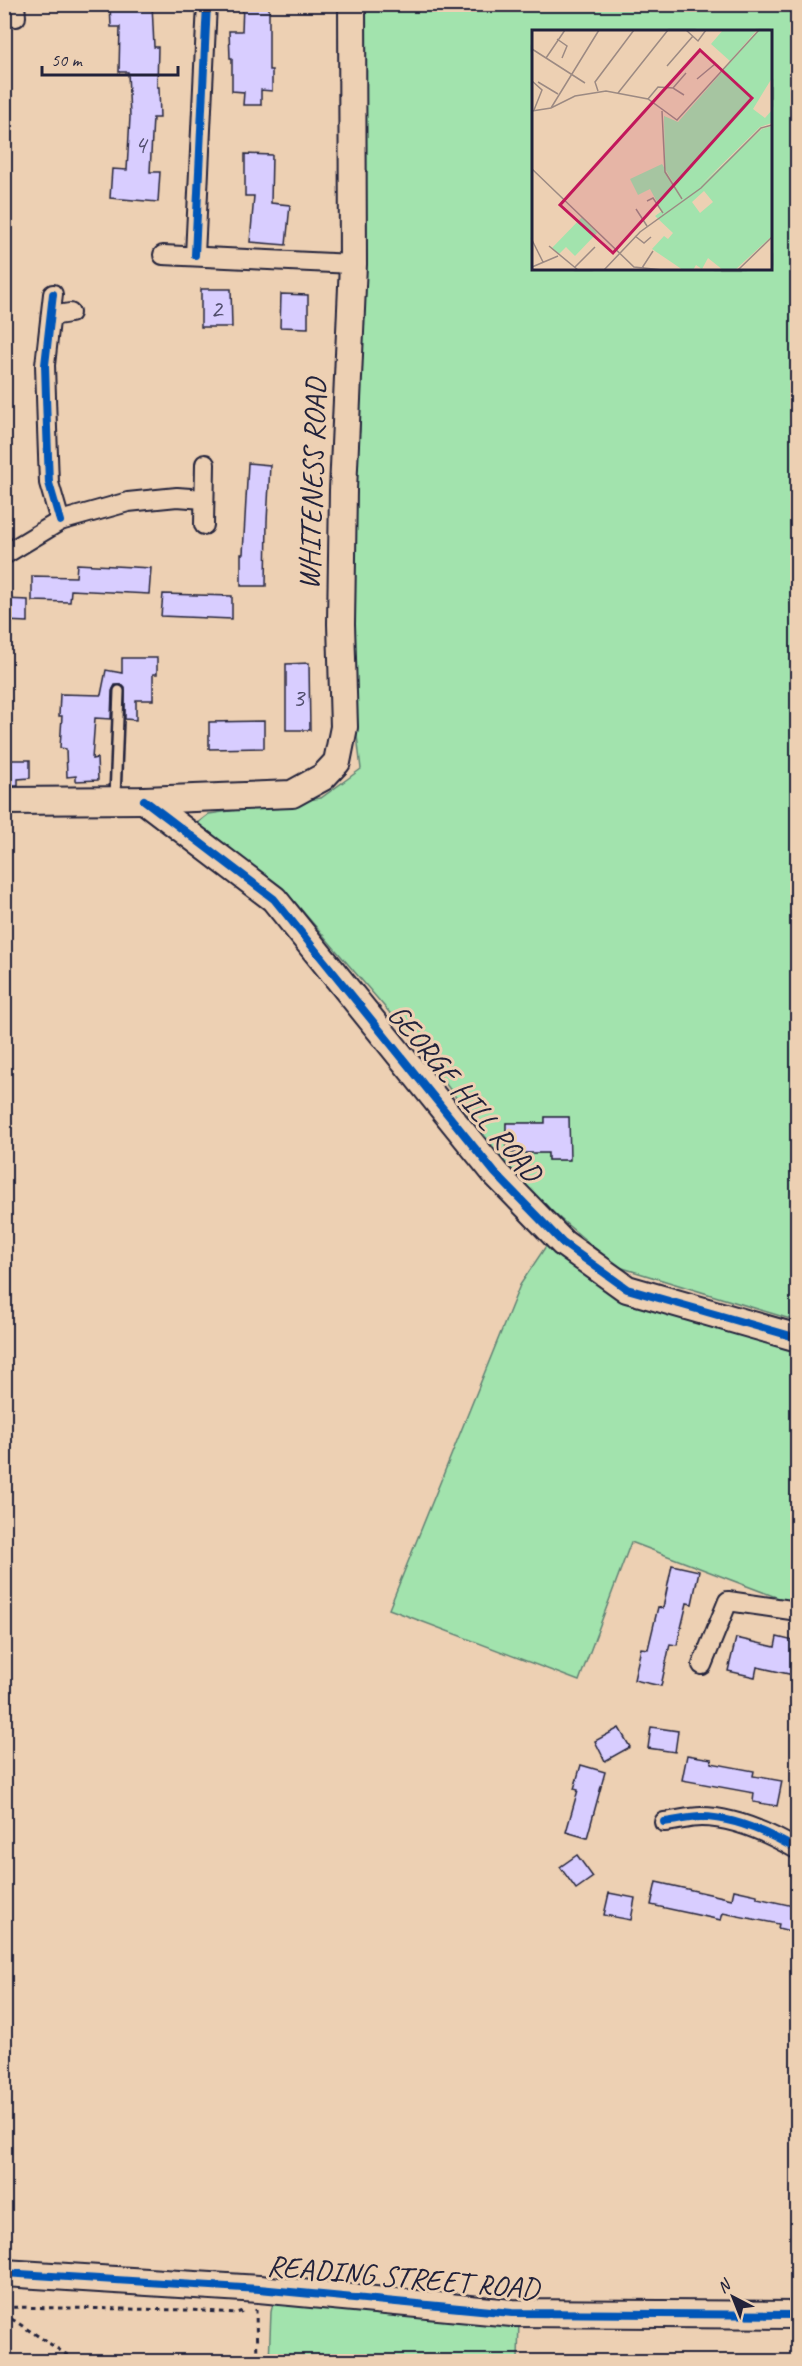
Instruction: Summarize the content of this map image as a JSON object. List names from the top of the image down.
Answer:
{
  "streets": {
    "street": ["WHITENESS ROAD", "GEORGE HILL ROAD", "READING STREET ROAD"]
  },
  "crossings": [
    ["WHITENESS ROAD", "GEORGE HILL ROAD"]
  ],
  "house_numbers": ["4", "2", "3"],
  "scale_bar": "50 m",
  "north": "top left"
}
